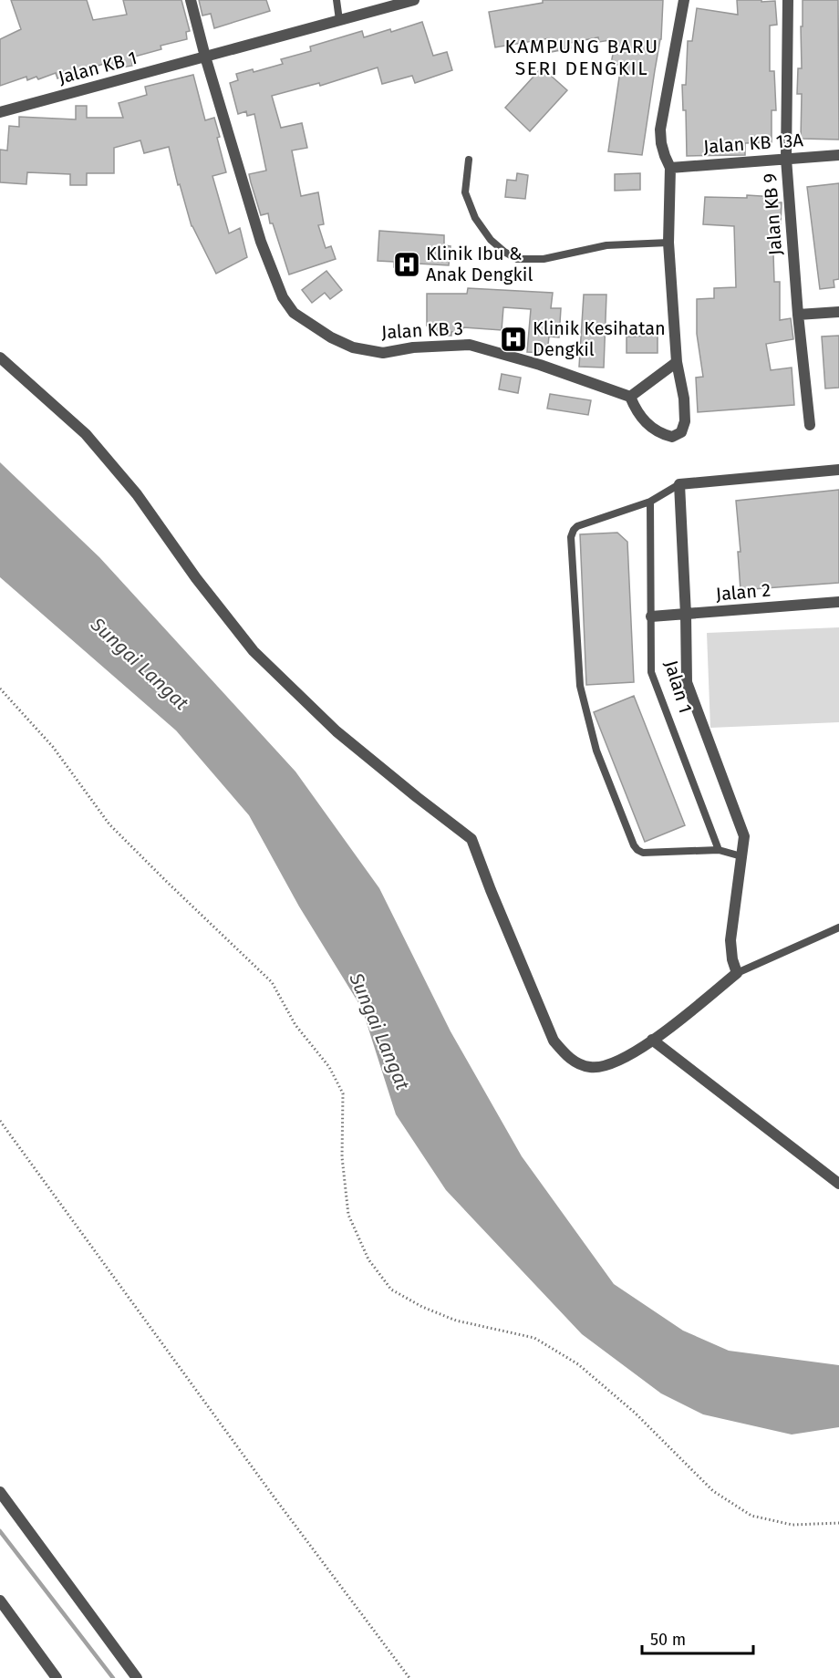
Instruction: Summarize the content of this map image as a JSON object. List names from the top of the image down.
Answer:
{
  "streets": {
    "street": [
      "Jalan KB 1",
      "Jalan KB 13A",
      "Jalan KB 9",
      "Jalan KB 3",
      "Jalan 2",
      "Jalan 1"
    ]
  },
  "crossings": [
    ["Jalan KB 1", "Jalan KB 3"],
    ["Jalan KB 13A", "Jalan KB 9"],
    ["Jalan 2", "Jalan 1"]
  ],
  "districts": ["KAMPUNG BARU SERI DENGKIL"],
  "water": ["Sungai Langat"],
  "places": {
    "hospital": ["Klinik Ibu & Anak Dengkil", "Klinik Kesihatan Dengkil"]
  },
  "scale_bar": "50 m"
}
